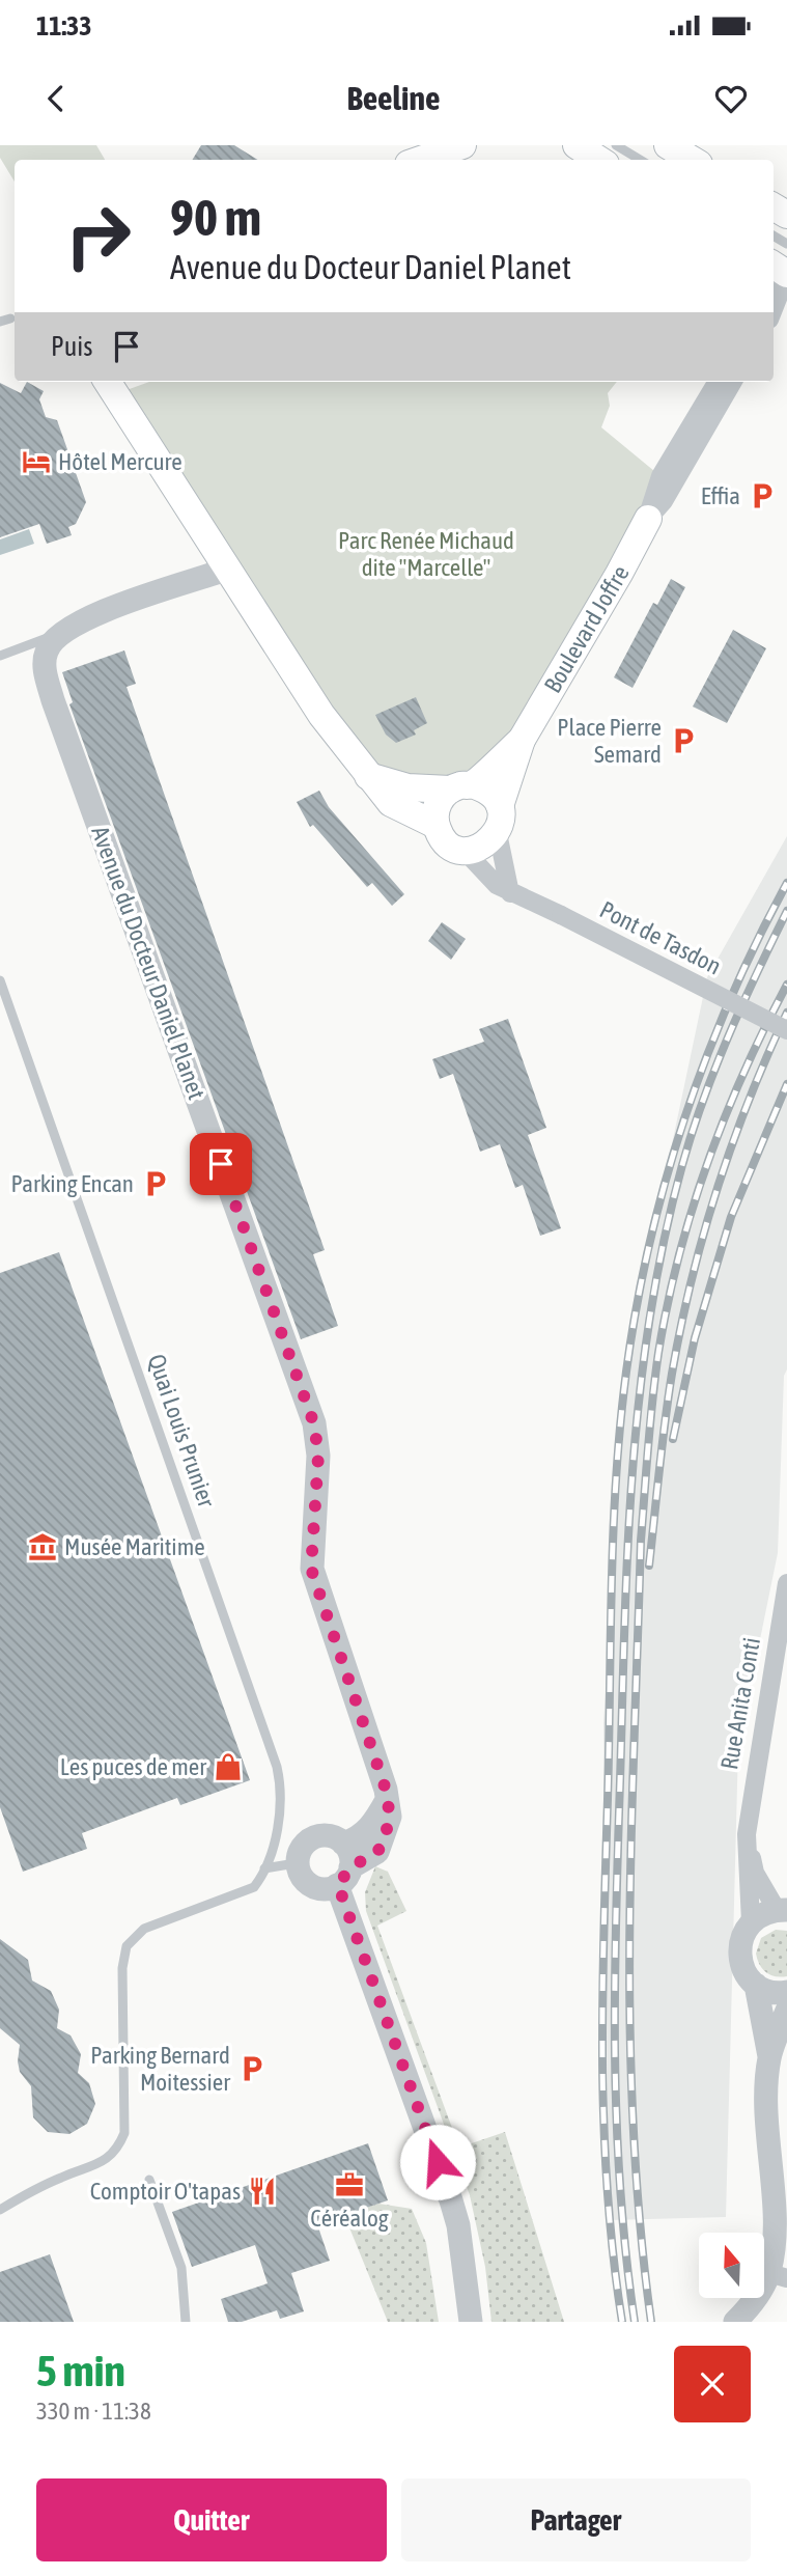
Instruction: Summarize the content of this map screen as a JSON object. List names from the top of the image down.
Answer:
{
  "streets": {
    "main road": ["Boulevard Joffre"],
    "street": ["Pont de Tasdon", "Avenue du Docteur Daniel Planet", "Rue Anita Conti"],
    "lane": ["Quai Louis Prunier"]
  },
  "crossings": [
    ["Boulevard Joffre", "Pont de Tasdon"]
  ],
  "parks": ["Parc Renée Michaud dite \"Marcelle\""],
  "places": {
    "hotel": ["Hôtel Mercure"],
    "parking": [
      "Effia",
      "Place Pierre Semard",
      "Parking Encan",
      "Parking Bernard Moitessier"
    ],
    "museum": ["Musée Maritime"],
    "shop": ["Les puces de mer"],
    "office": ["Céréalog"],
    "restaurant": ["Comptoir O'tapas"]
  },
  "north": "top",
  "page": {
    "status": "11:33",
    "header": "Beeline",
    "turn": ["90 m", "Avenue du Docteur Daniel Planet"],
    "then": "Puis",
    "heading": ["5 min", "330 m · 11:38"],
    "buttons": ["Quitter", "Partager"]
  }
}
